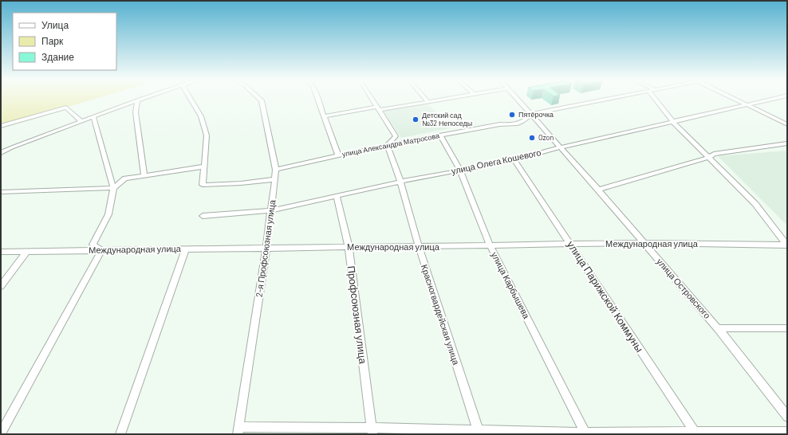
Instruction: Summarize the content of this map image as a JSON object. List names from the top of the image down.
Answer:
{
  "streets": {
    "street": [
      "улица Александра Матросова",
      "улица Олега Кошевого",
      "Международная улица",
      "2-я Профсоюзная улица",
      "улица Карбышева",
      "улица Островского",
      "улица Парижской Коммуны",
      "Профсоюзная улица",
      "Красногвардейская улица"
    ]
  },
  "crossings": [
    ["улица Александра Матросова", "2-я Профсоюзная улица"],
    ["улица Александра Матросова", "улица Карбышева"],
    ["улица Александра Матросова", "улица Островского"],
    ["улица Александра Матросова", "Красногвардейская улица"],
    ["улица Олега Кошевого", "2-я Профсоюзная улица"],
    ["улица Олега Кошевого", "улица Карбышева"],
    ["улица Олега Кошевого", "улица Островского"],
    ["улица Олега Кошевого", "улица Парижской Коммуны"],
    ["улица Олега Кошевого", "Профсоюзная улица"],
    ["улица Олега Кошевого", "Красногвардейская улица"],
    ["Международная улица", "2-я Профсоюзная улица"],
    ["Международная улица", "улица Карбышева"],
    ["Международная улица", "улица Островского"],
    ["Международная улица", "улица Парижской Коммуны"],
    ["Международная улица", "Профсоюзная улица"],
    ["Международная улица", "Красногвардейская улица"]
  ],
  "places": ["Пятёрочка", "Детский сад №32 Непоседы", "Ozon"],
  "legend": ["Улица", "Парк", "Здание"]
}
